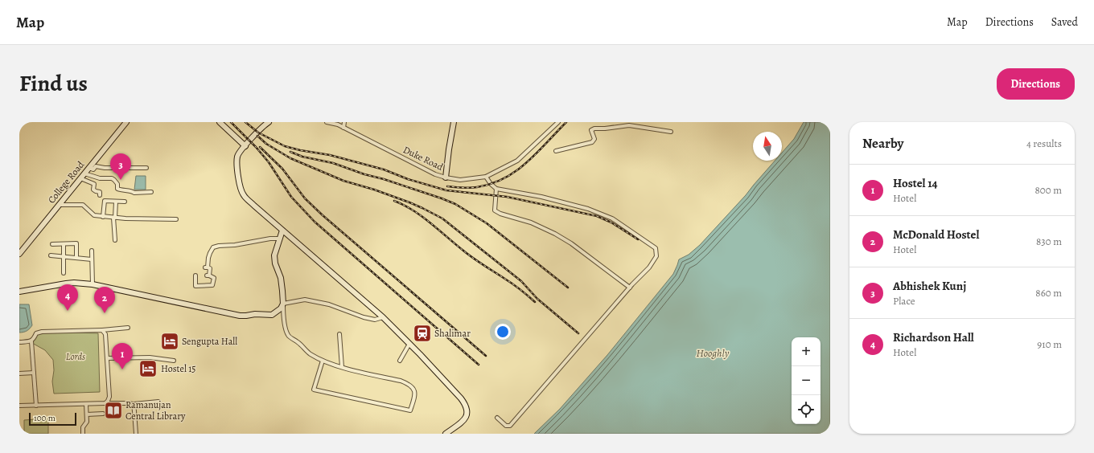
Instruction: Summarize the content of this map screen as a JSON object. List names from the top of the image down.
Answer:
{
  "streets": {
    "street": ["Duke Road", "College Road"]
  },
  "water": ["Hooghly"],
  "parks": ["Lords"],
  "places": {
    "station": ["Shalimar"],
    "hotel": ["Sengupta Hall", "Hostel 15"],
    "library": ["Ramanujan Central Library"]
  },
  "scale_bar": "100 m",
  "north": "top",
  "page": {
    "header": "Map",
    "nav": ["Map", "Directions", "Saved"],
    "title": "Find us",
    "buttons": "Directions",
    "heading": ["Nearby", "4 results"],
    "pins": [
      "3",
      "4",
      "2",
      "1"
    ],
    "list": [
      {
        "mark": "1",
        "name": "Hostel 14",
        "note": "Hotel",
        "value": "800 m"
      },
      {
        "mark": "2",
        "name": "McDonald Hostel",
        "note": "Hotel",
        "value": "830 m"
      },
      {
        "mark": "3",
        "name": "Abhishek Kunj",
        "note": "Place",
        "value": "860 m"
      },
      {
        "mark": "4",
        "name": "Richardson Hall",
        "note": "Hotel",
        "value": "910 m"
      }
    ],
    "map_buttons": ["+", "−"],
    "scale": "100 m"
  }
}
